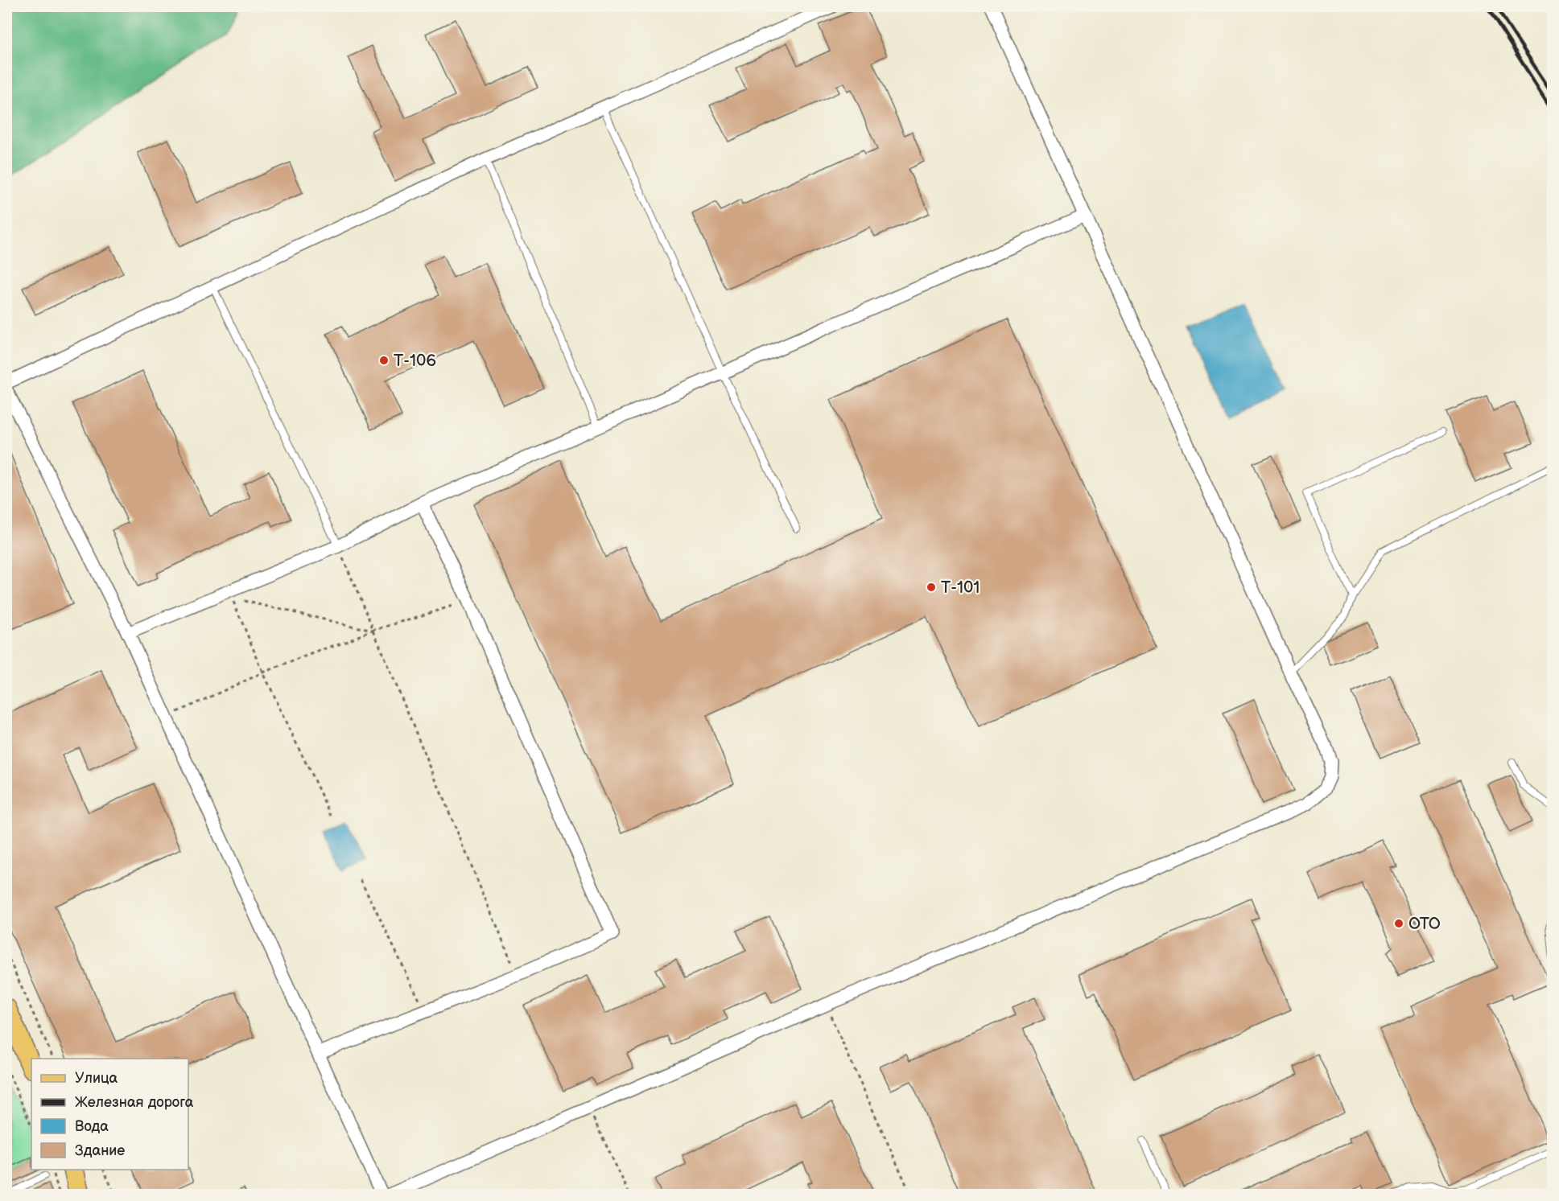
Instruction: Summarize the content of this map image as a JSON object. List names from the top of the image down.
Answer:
{
  "places": ["Т-106", "Т-101", "ОТО"],
  "legend": [
    "Улица",
    "Железная дорога",
    "Вода",
    "Здание"
  ]
}
